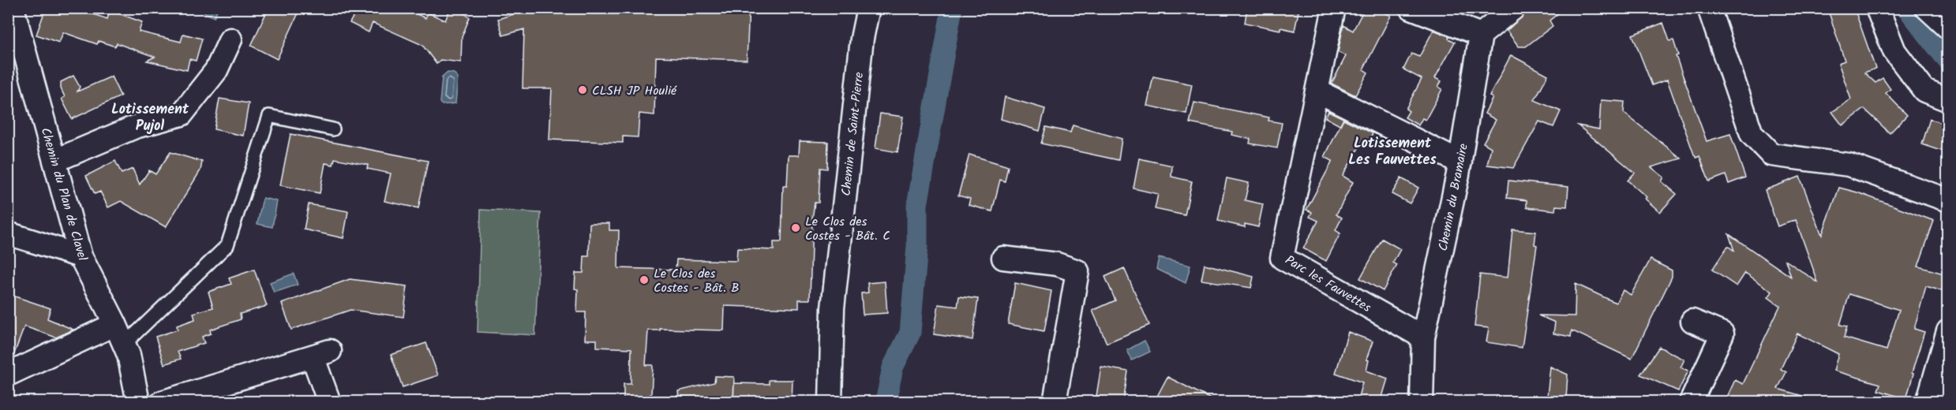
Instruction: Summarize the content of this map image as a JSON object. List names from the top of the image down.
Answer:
{
  "streets": {
    "street": [
      "Chemin de Saint-Pierre",
      "Chemin du Plan de Clavel",
      "Chemin du Bramaire",
      "Parc les Fauvettes"
    ]
  },
  "crossings": [
    ["Chemin du Bramaire", "Parc les Fauvettes"]
  ],
  "districts": ["Lotissement Pujol", "Lotissement Les Fauvettes"],
  "places": ["CLSH JP Houlié", "Le Clos des Costes - Bât. C", "Le Clos des Costes - Bât. B"]
}
